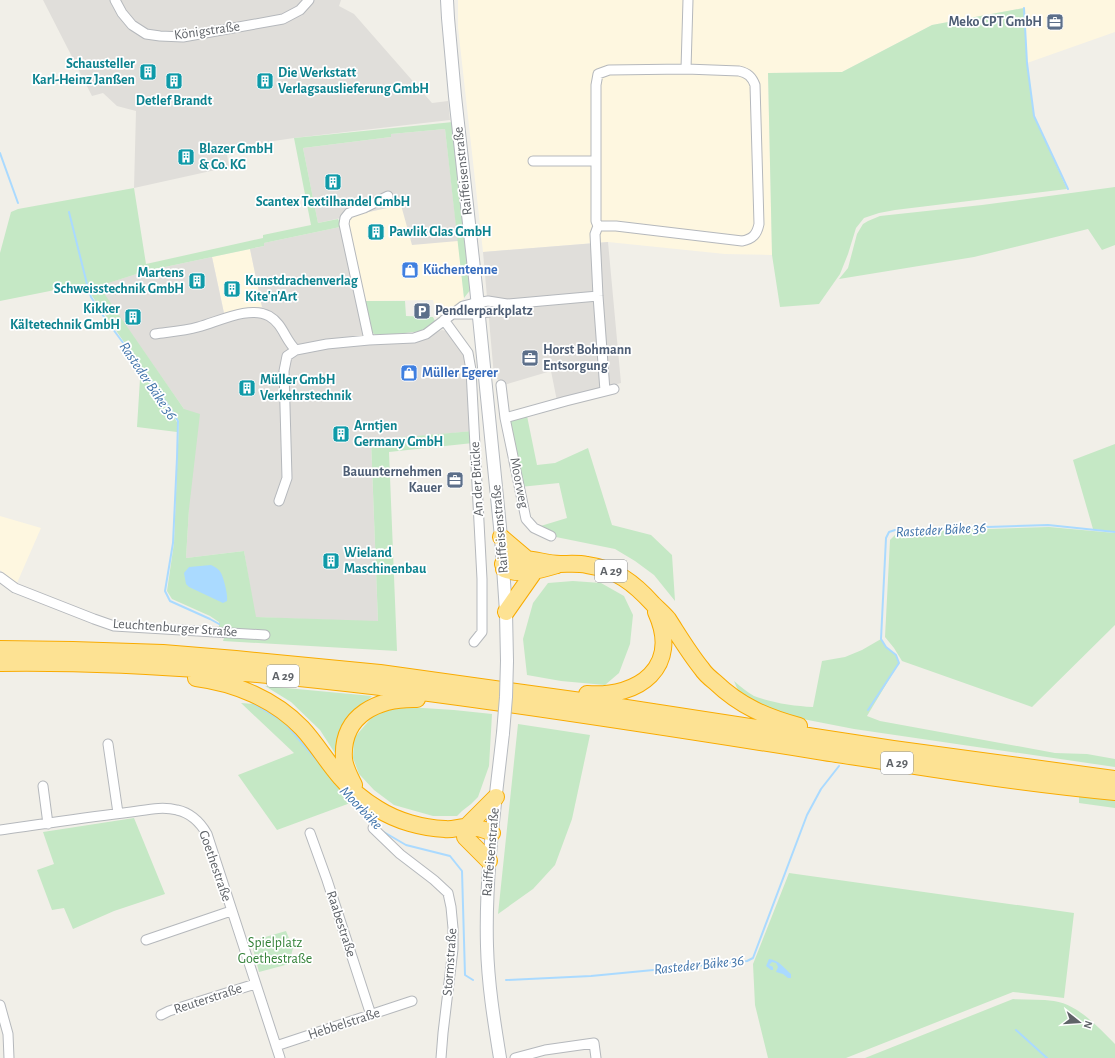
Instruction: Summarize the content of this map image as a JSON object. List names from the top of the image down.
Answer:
{
  "streets": {
    "highway": ["A 29"],
    "main road": ["Raiffeisenstraße"],
    "street": [
      "Königstraße",
      "An der Brücke",
      "Moorweg",
      "Leuchtenburger Straße",
      "Goethestraße",
      "Raabestraße",
      "Stormstraße",
      "Reuterstraße",
      "Hebbelstraße"
    ]
  },
  "crossings": [
    ["Goethestraße", "Reuterstraße"],
    ["Goethestraße", "Hebbelstraße"],
    ["Raabestraße", "Hebbelstraße"]
  ],
  "water": ["Rasteder Bäke 36", "Moorbäke"],
  "parks": ["Spielplatz Goethestraße"],
  "places": {
    "office": ["Meko CPT GmbH", "Horst Bohmann Entsorgung", "Bauunternehmen Kauer"],
    "building": [
      "Schausteller Karl-Heinz Janßen",
      "Detlef Brandt",
      "Die Werkstatt Verlagsauslieferung GmbH",
      "Blazer GmbH & Co. KG",
      "Scantex Textilhandel GmbH",
      "Pawlik Glas GmbH",
      "Martens Schweisstechnik GmbH",
      "Kunstdrachenverlag Kite'n'Art",
      "Kikker Kältetechnik GmbH",
      "Müller GmbH Verkehrstechnik",
      "Arntjen Germany GmbH",
      "Wieland Maschinenbau"
    ],
    "shop": ["Küchentenne", "Müller Egerer"],
    "parking": ["Pendlerparkplatz"]
  },
  "north": "right"
}
